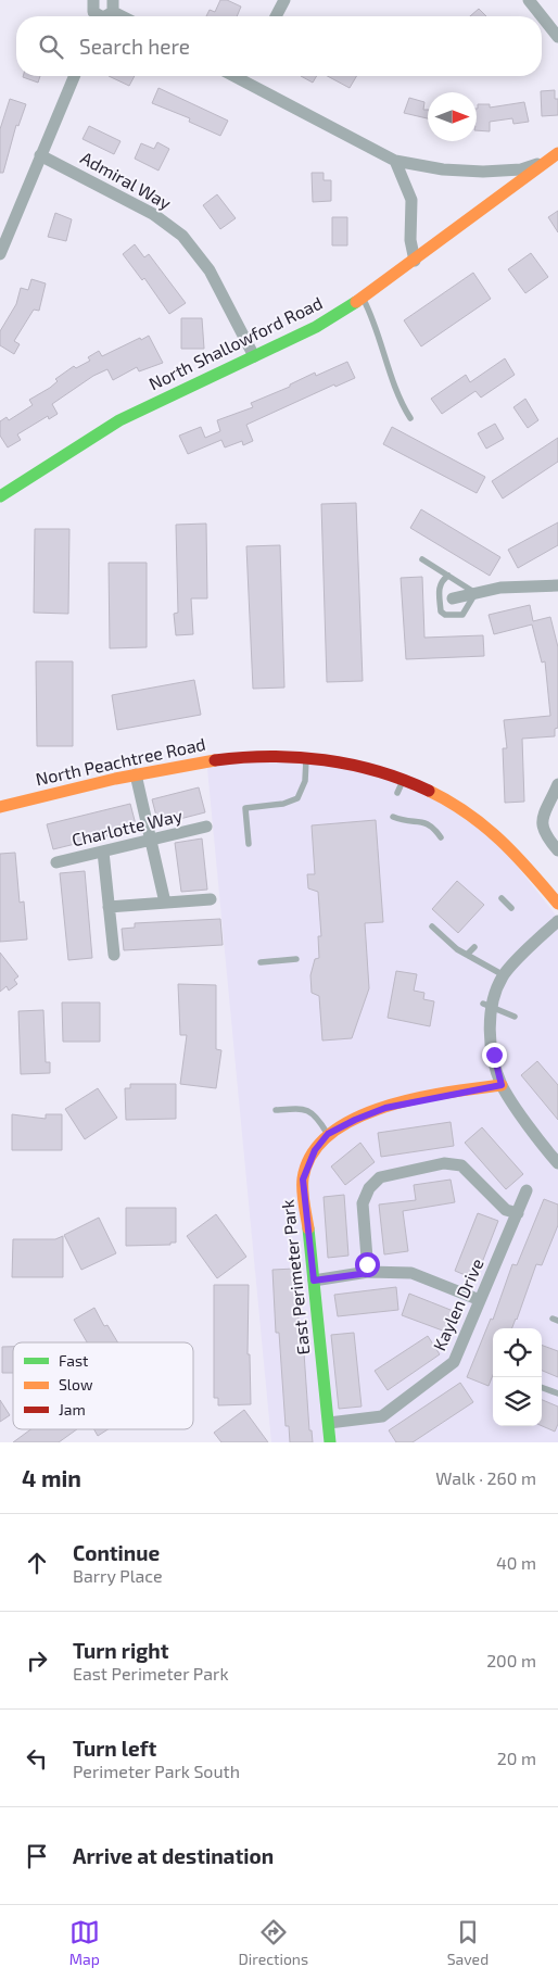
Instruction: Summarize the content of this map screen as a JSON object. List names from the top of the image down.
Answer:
{
  "streets": {
    "street": [
      "Admiral Way",
      "North Shallowford Road",
      "North Peachtree Road",
      "Charlotte Way",
      "East Perimeter Park",
      "Kaylen Drive"
    ]
  },
  "crossings": [
    ["Admiral Way", "North Shallowford Road"],
    ["East Perimeter Park", "Kaylen Drive"]
  ],
  "legend": ["Fast", "Slow", "Jam"],
  "north": "right",
  "page": {
    "search": "Search here",
    "heading": ["4 min", "Walk · 260 m"],
    "list": [
      ["Continue", "Barry Place", "40 m"],
      ["Turn right", "East Perimeter Park", "200 m"],
      ["Turn left", "Perimeter Park South", "20 m"],
      "Arrive at destination"
    ],
    "nav": ["Map", "Directions", "Saved"]
  }
}
